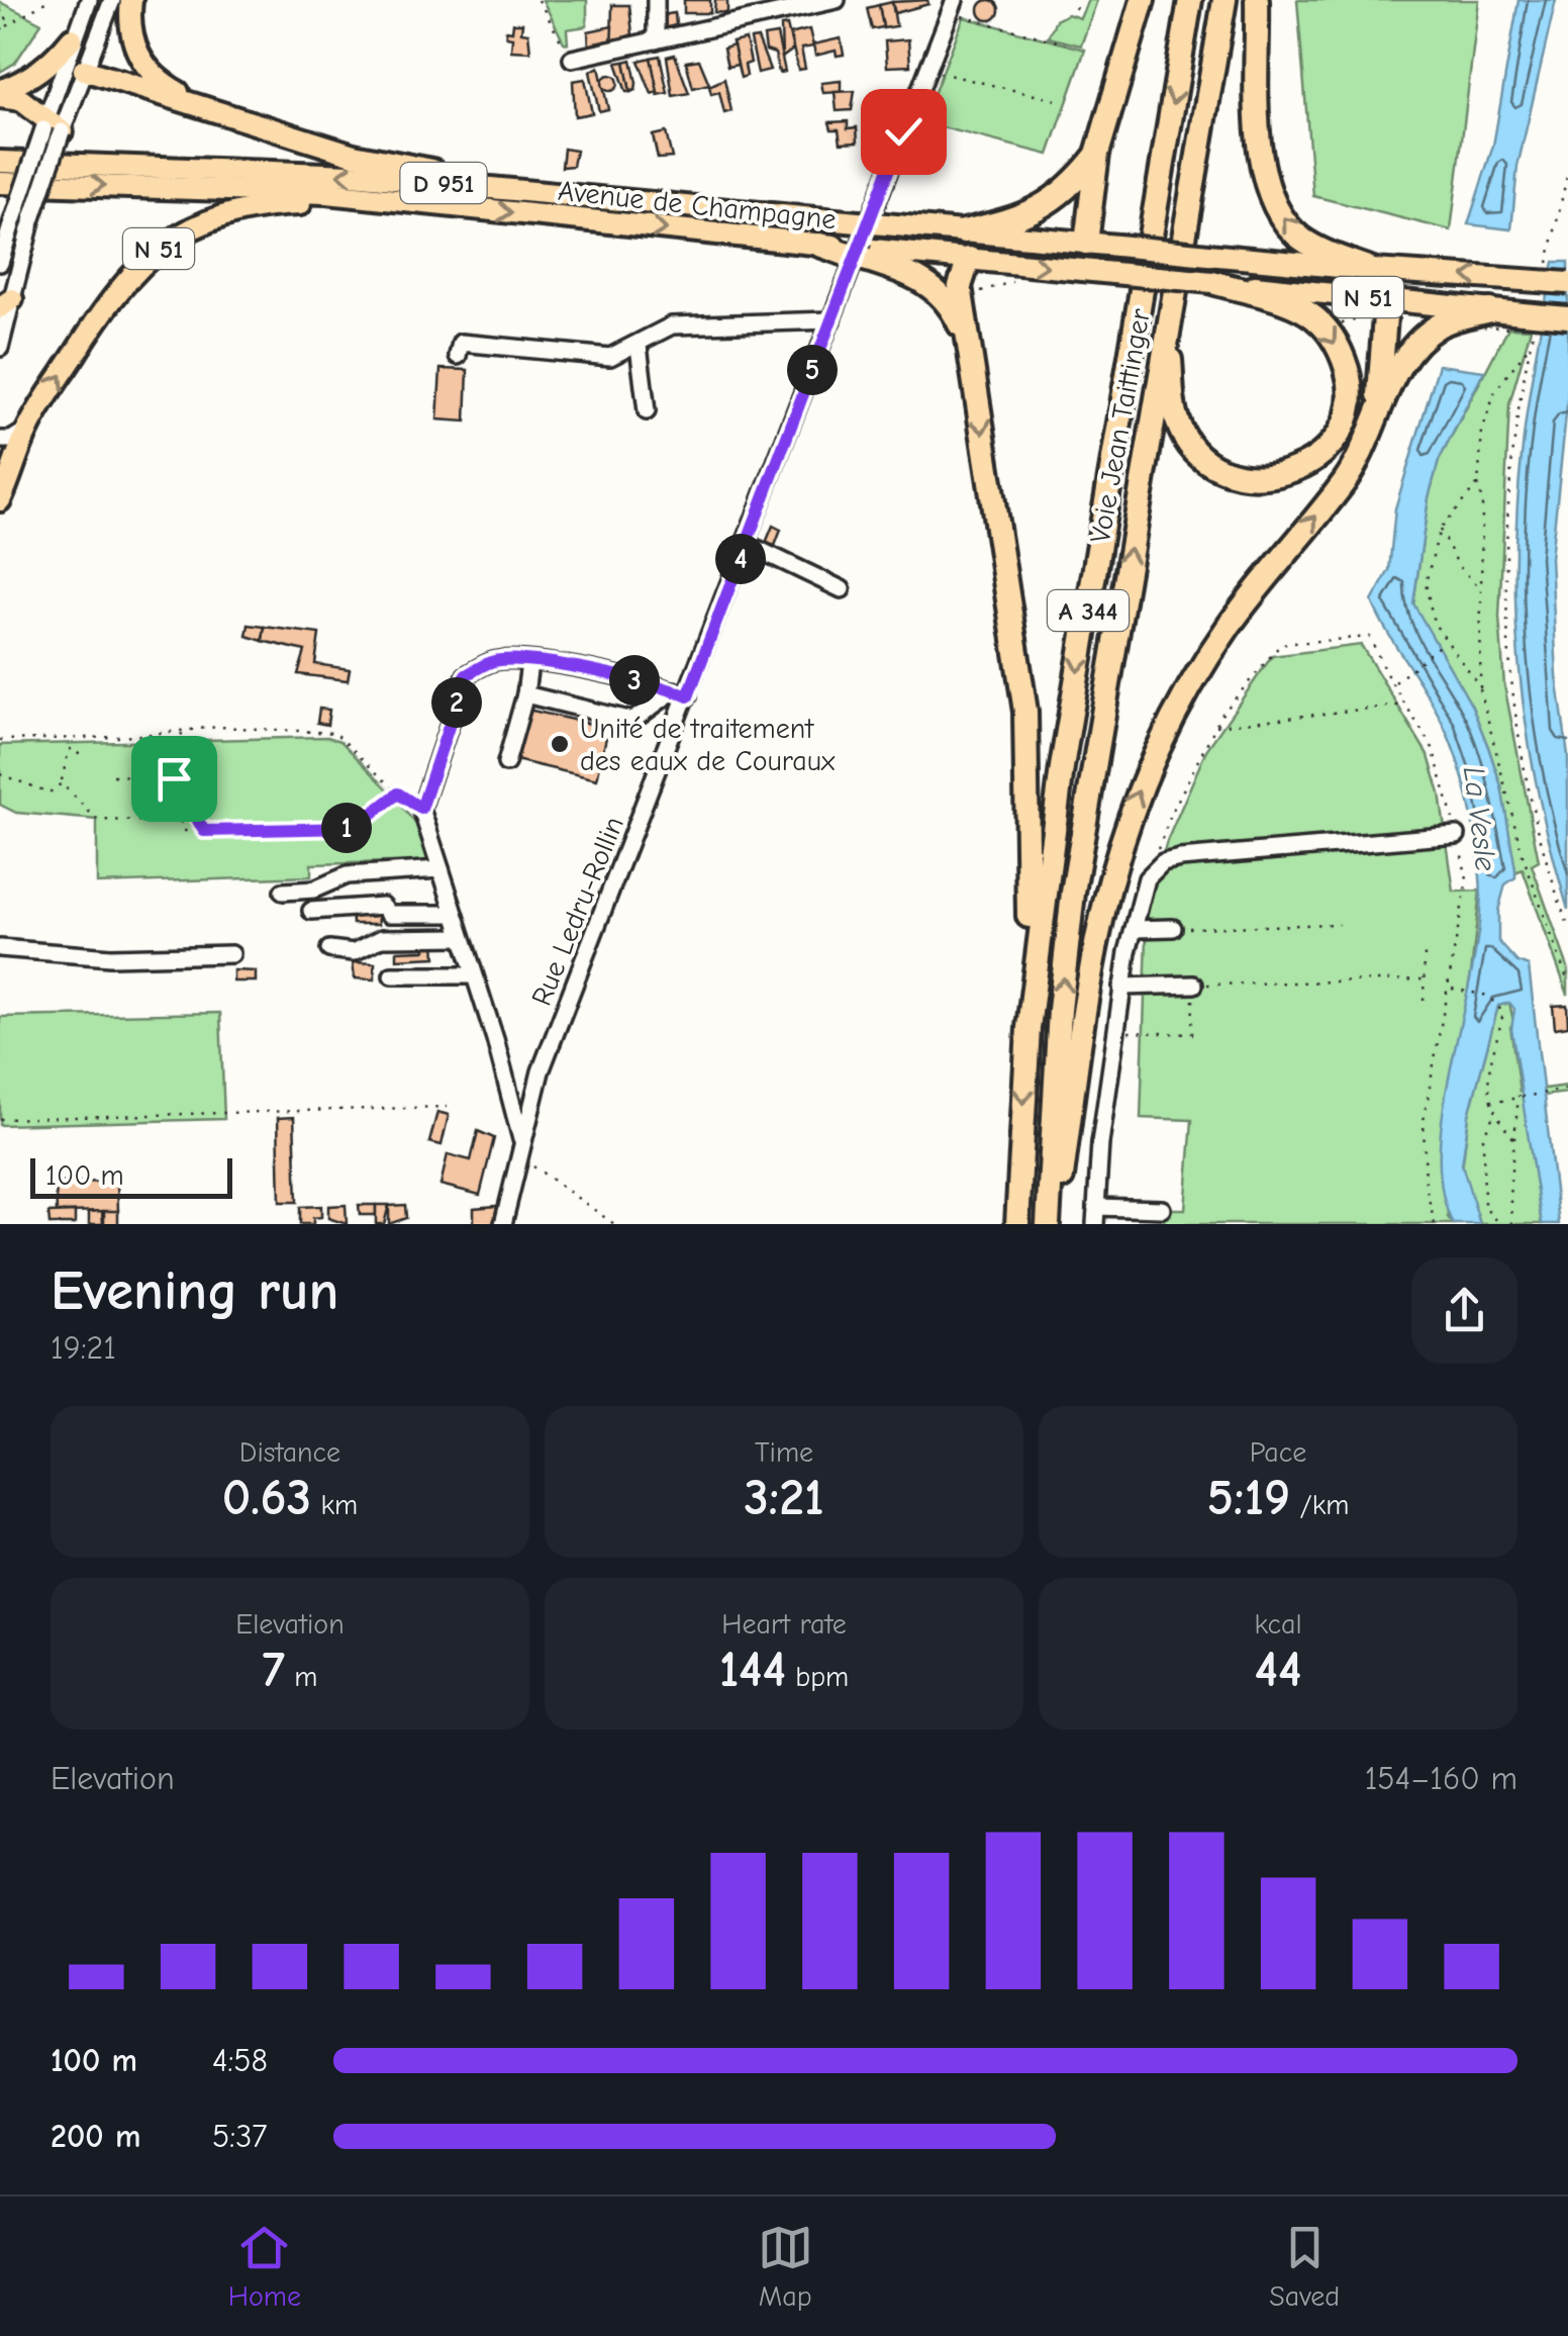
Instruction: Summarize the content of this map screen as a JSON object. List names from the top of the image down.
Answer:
{
  "streets": {
    "highway": ["Voie Jean Taittinger", "A 344"],
    "main road": ["D 951", "Avenue de Champagne", "N 51"],
    "street": ["Rue Ledru-Rollin"]
  },
  "crossings": [
    ["Avenue de Champagne", "N 51"]
  ],
  "water": ["La Vesle"],
  "places": ["Unité de traitement des eaux de Couraux"],
  "scale_bar": "100 m",
  "page": {
    "pins": [
      "5",
      "4",
      "3",
      "2",
      "1"
    ],
    "scale": "100 m",
    "heading": ["Evening run", "19:21"],
    "stats": [
      ["Distance", "0.63 km"],
      ["Time", "3:21"],
      ["Pace", "5:19 /km"],
      ["Elevation", "7 m"],
      ["Heart rate", "144 bpm"],
      ["kcal", "44"]
    ],
    "chart": ["Elevation", "154–160 m"],
    "list": [
      {
        "name": "100 m",
        "note": "4:58"
      },
      {
        "name": "200 m",
        "note": "5:37"
      }
    ],
    "tabs": ["Home", "Map", "Saved"]
  }
}
